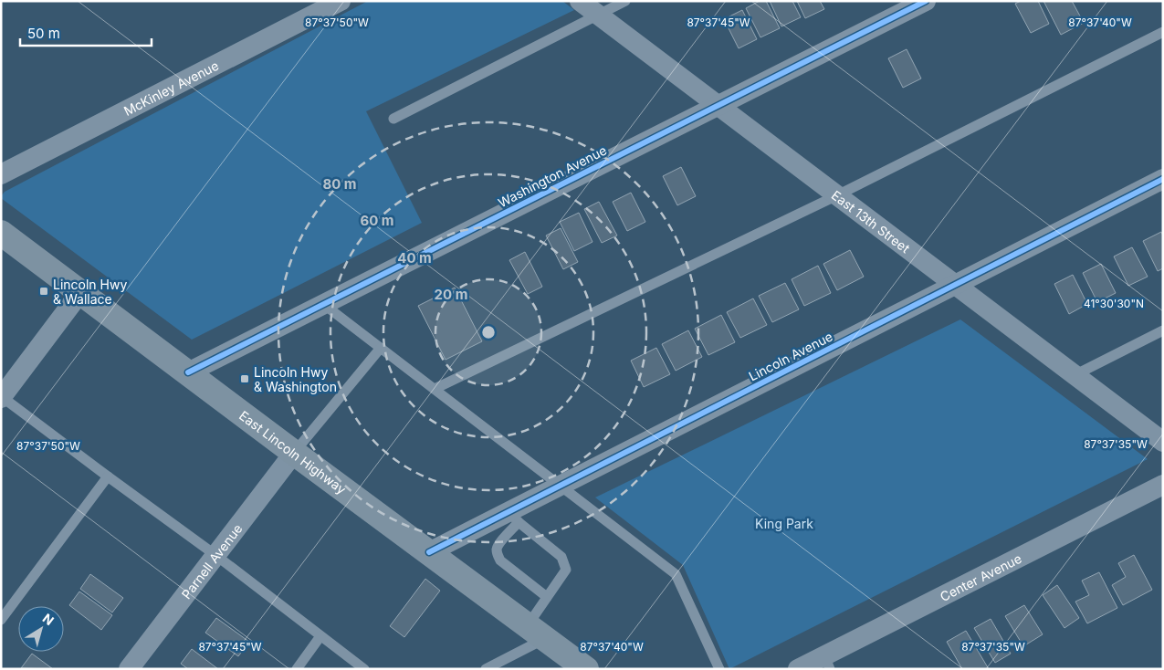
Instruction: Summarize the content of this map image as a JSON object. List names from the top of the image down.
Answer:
{
  "streets": {
    "main road": ["East Lincoln Highway"],
    "street": [
      "McKinley Avenue",
      "Washington Avenue",
      "East 13th Street",
      "Lincoln Avenue",
      "Parnell Avenue",
      "Center Avenue"
    ]
  },
  "crossings": [
    ["Washington Avenue", "East 13th Street"],
    ["Washington Avenue", "East Lincoln Highway"],
    ["East 13th Street", "Lincoln Avenue"],
    ["Lincoln Avenue", "East Lincoln Highway"],
    ["East Lincoln Highway", "Parnell Avenue"]
  ],
  "parks": ["King Park"],
  "places": {
    "transit": ["Lincoln Hwy & Wallace", "Lincoln Hwy & Washington"]
  },
  "scale_bar": "50 m",
  "north": "top right",
  "coordinates": [
    "87°37'50\"W",
    "87°37'45\"W",
    "87°37'40\"W",
    "41°30'30\"N",
    "87°37'35\"W"
  ],
  "rings": [
    "80 m",
    "60 m",
    "40 m",
    "20 m"
  ]
}
